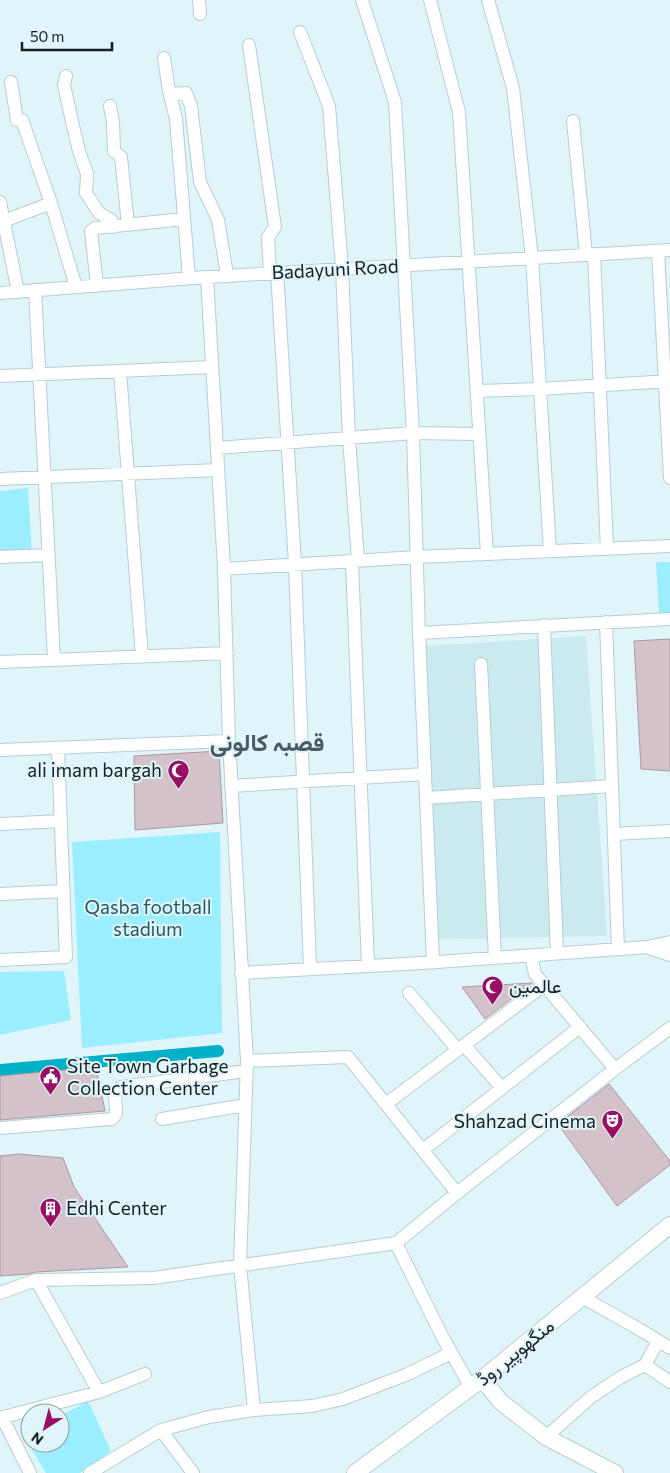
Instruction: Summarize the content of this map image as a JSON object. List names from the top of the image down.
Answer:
{
  "streets": {
    "main road": ["منگھوپیر روڈ"],
    "street": ["Badayuni Road"]
  },
  "districts": ["قصبہ کالونی"],
  "parks": ["Qasba football stadium"],
  "places": {
    "mosque": ["ali imam bargah", "عالمین"],
    "public building": ["Site Town Garbage Collection Center"],
    "theatre": ["Shahzad Cinema"],
    "building": ["Edhi Center"]
  },
  "scale_bar": "50 m",
  "north": "bottom left"
}
